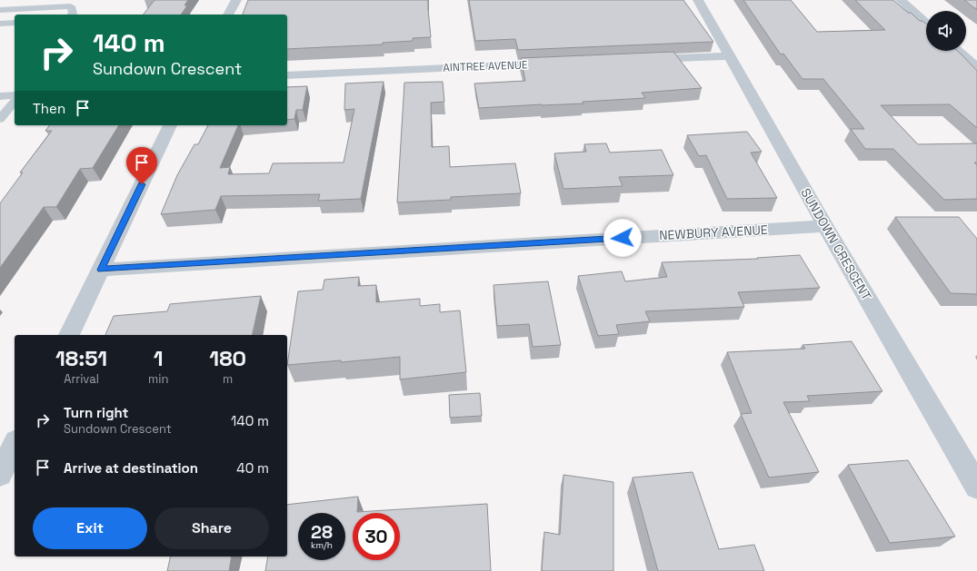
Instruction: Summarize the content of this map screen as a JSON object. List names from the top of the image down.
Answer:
{
  "streets": {
    "street": ["AINTREE AVENUE", "NEWBURY AVENUE", "SUNDOWN CRESCENT"]
  },
  "crossings": [
    ["NEWBURY AVENUE", "SUNDOWN CRESCENT"]
  ],
  "page": {
    "turn": ["140 m", "Sundown Crescent"],
    "then": "Then",
    "eta": [
      "18:51",
      "Arrival",
      "1",
      "min",
      "180",
      "m"
    ],
    "list": [
      {
        "name": "Turn right",
        "note": "Sundown Crescent",
        "value": "140 m"
      },
      {
        "name": "Arrive at destination",
        "value": "40 m"
      }
    ],
    "buttons": ["Exit", "Share"],
    "speed": "28 km/h",
    "limit": "30"
  }
}
